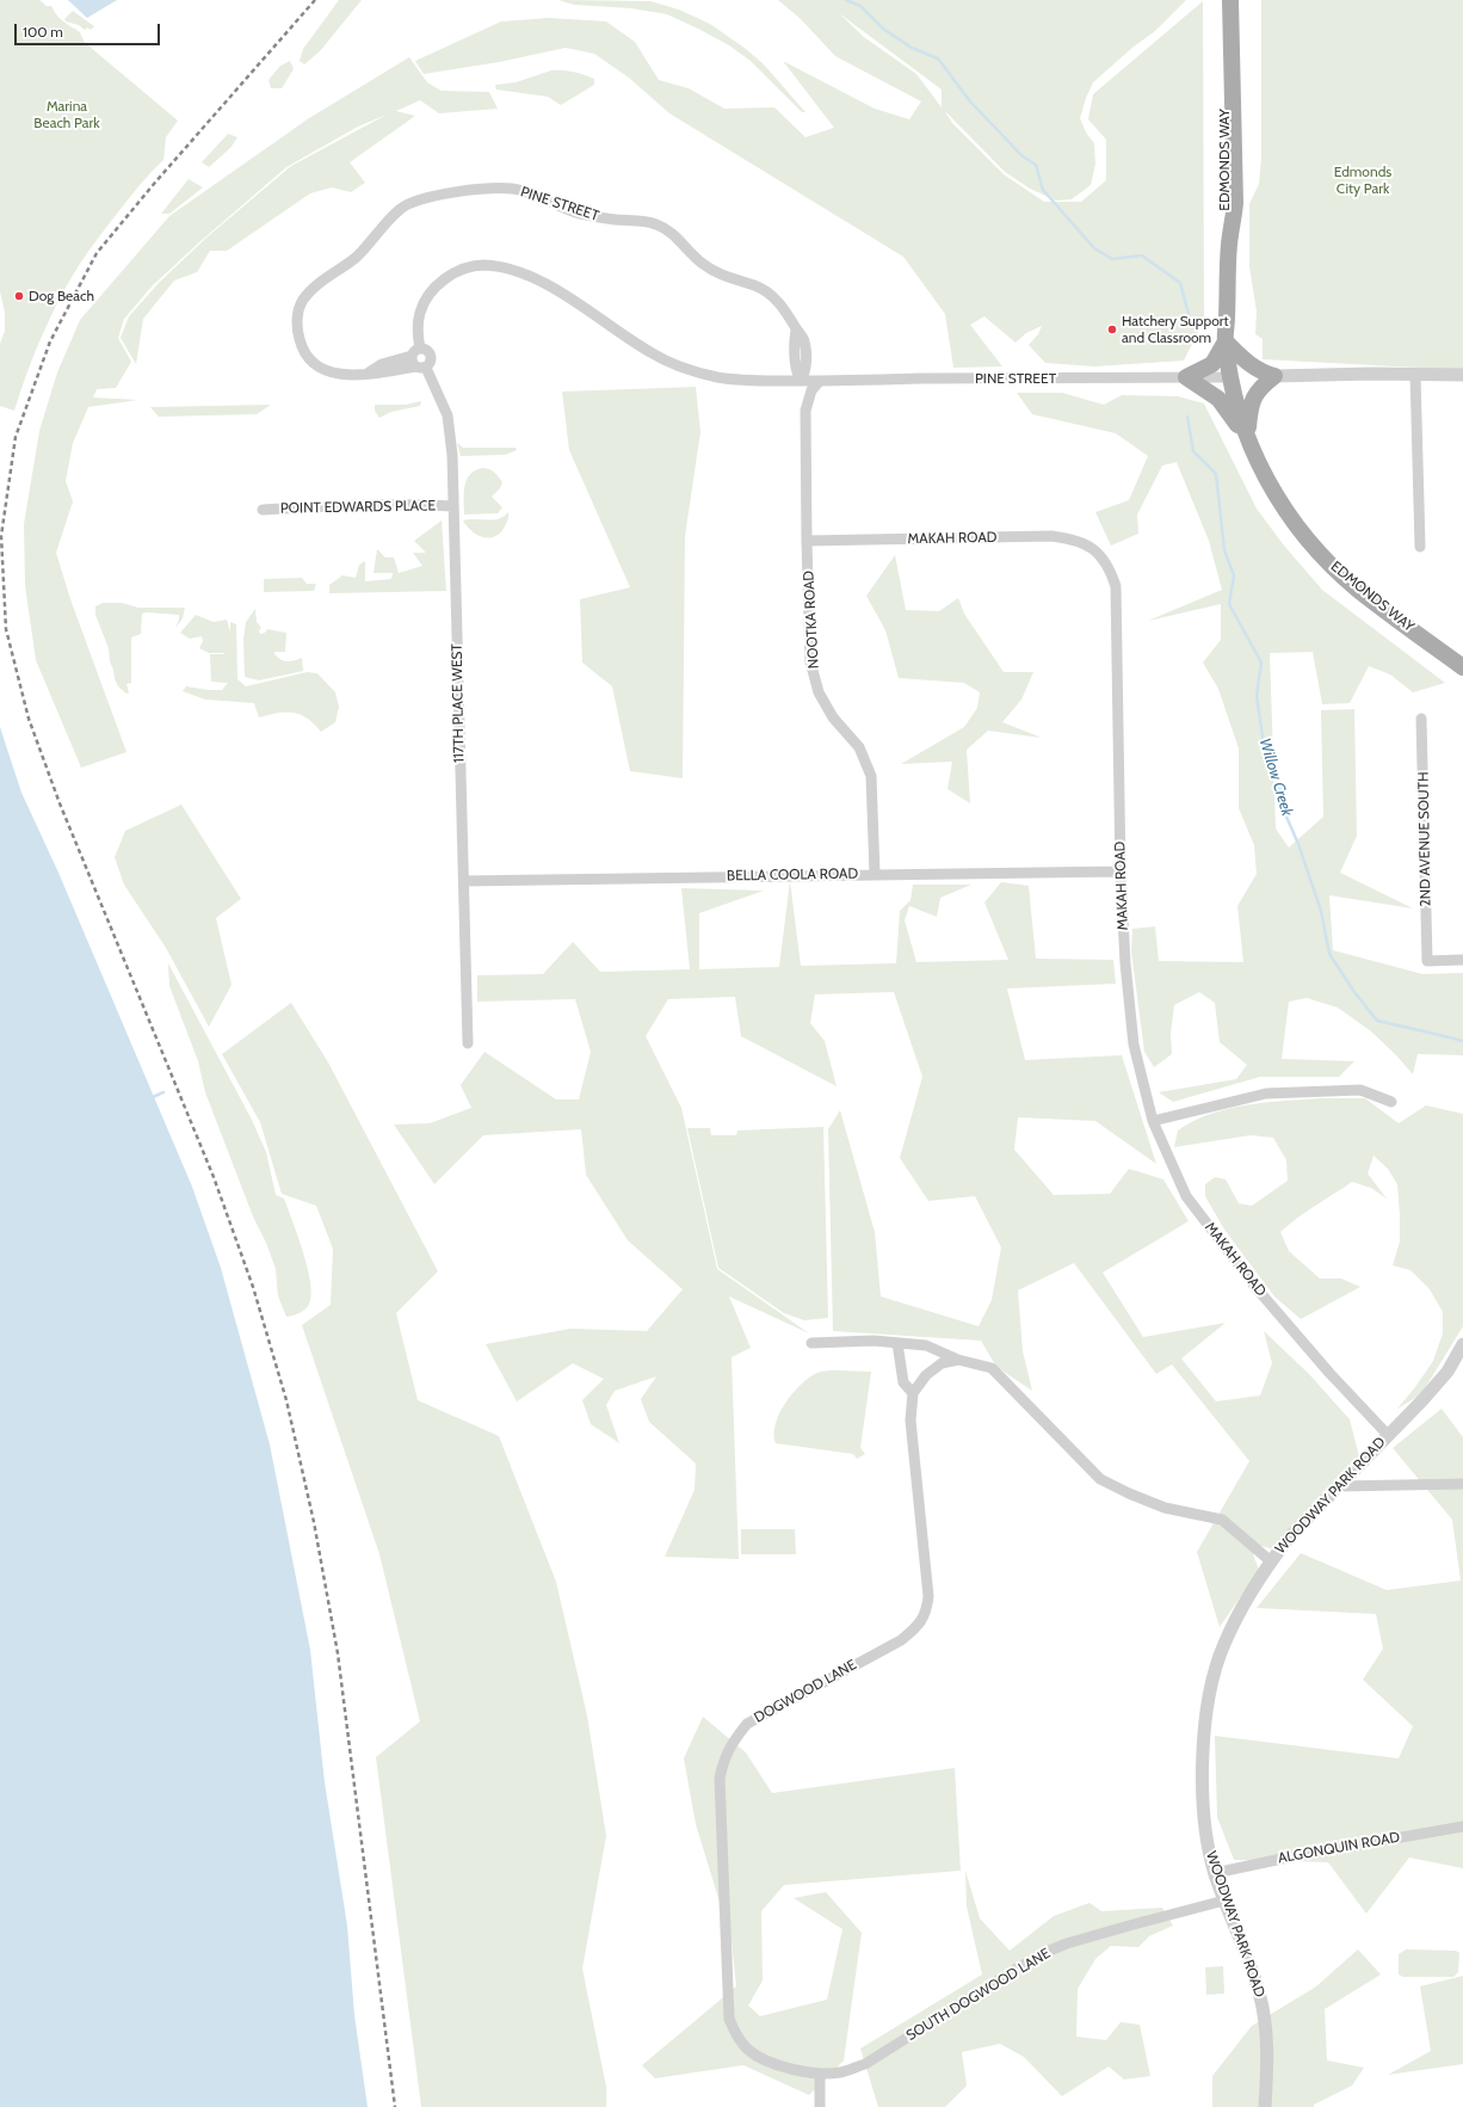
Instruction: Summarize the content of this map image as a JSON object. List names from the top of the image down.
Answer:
{
  "streets": {
    "main road": ["EDMONDS WAY"],
    "street": [
      "PINE STREET",
      "POINT EDWARDS PLACE",
      "MAKAH ROAD",
      "NOOTKA ROAD",
      "117TH PLACE WEST",
      "2ND AVENUE SOUTH",
      "BELLA COOLA ROAD",
      "WOODWAY PARK ROAD",
      "DOGWOOD LANE",
      "ALGONQUIN ROAD",
      "SOUTH DOGWOOD LANE"
    ]
  },
  "crossings": [
    ["EDMONDS WAY", "PINE STREET"],
    ["PINE STREET", "NOOTKA ROAD"],
    ["PINE STREET", "117TH PLACE WEST"],
    ["POINT EDWARDS PLACE", "117TH PLACE WEST"],
    ["MAKAH ROAD", "NOOTKA ROAD"],
    ["MAKAH ROAD", "BELLA COOLA ROAD"],
    ["MAKAH ROAD", "WOODWAY PARK ROAD"],
    ["NOOTKA ROAD", "BELLA COOLA ROAD"],
    ["117TH PLACE WEST", "BELLA COOLA ROAD"],
    ["WOODWAY PARK ROAD", "ALGONQUIN ROAD"],
    ["WOODWAY PARK ROAD", "SOUTH DOGWOOD LANE"],
    ["DOGWOOD LANE", "SOUTH DOGWOOD LANE"]
  ],
  "water": ["Willow Creek"],
  "parks": ["Marina Beach Park", "Edmonds City Park"],
  "places": ["Dog Beach", "Hatchery Support and Classroom"],
  "scale_bar": "100 m"
}
